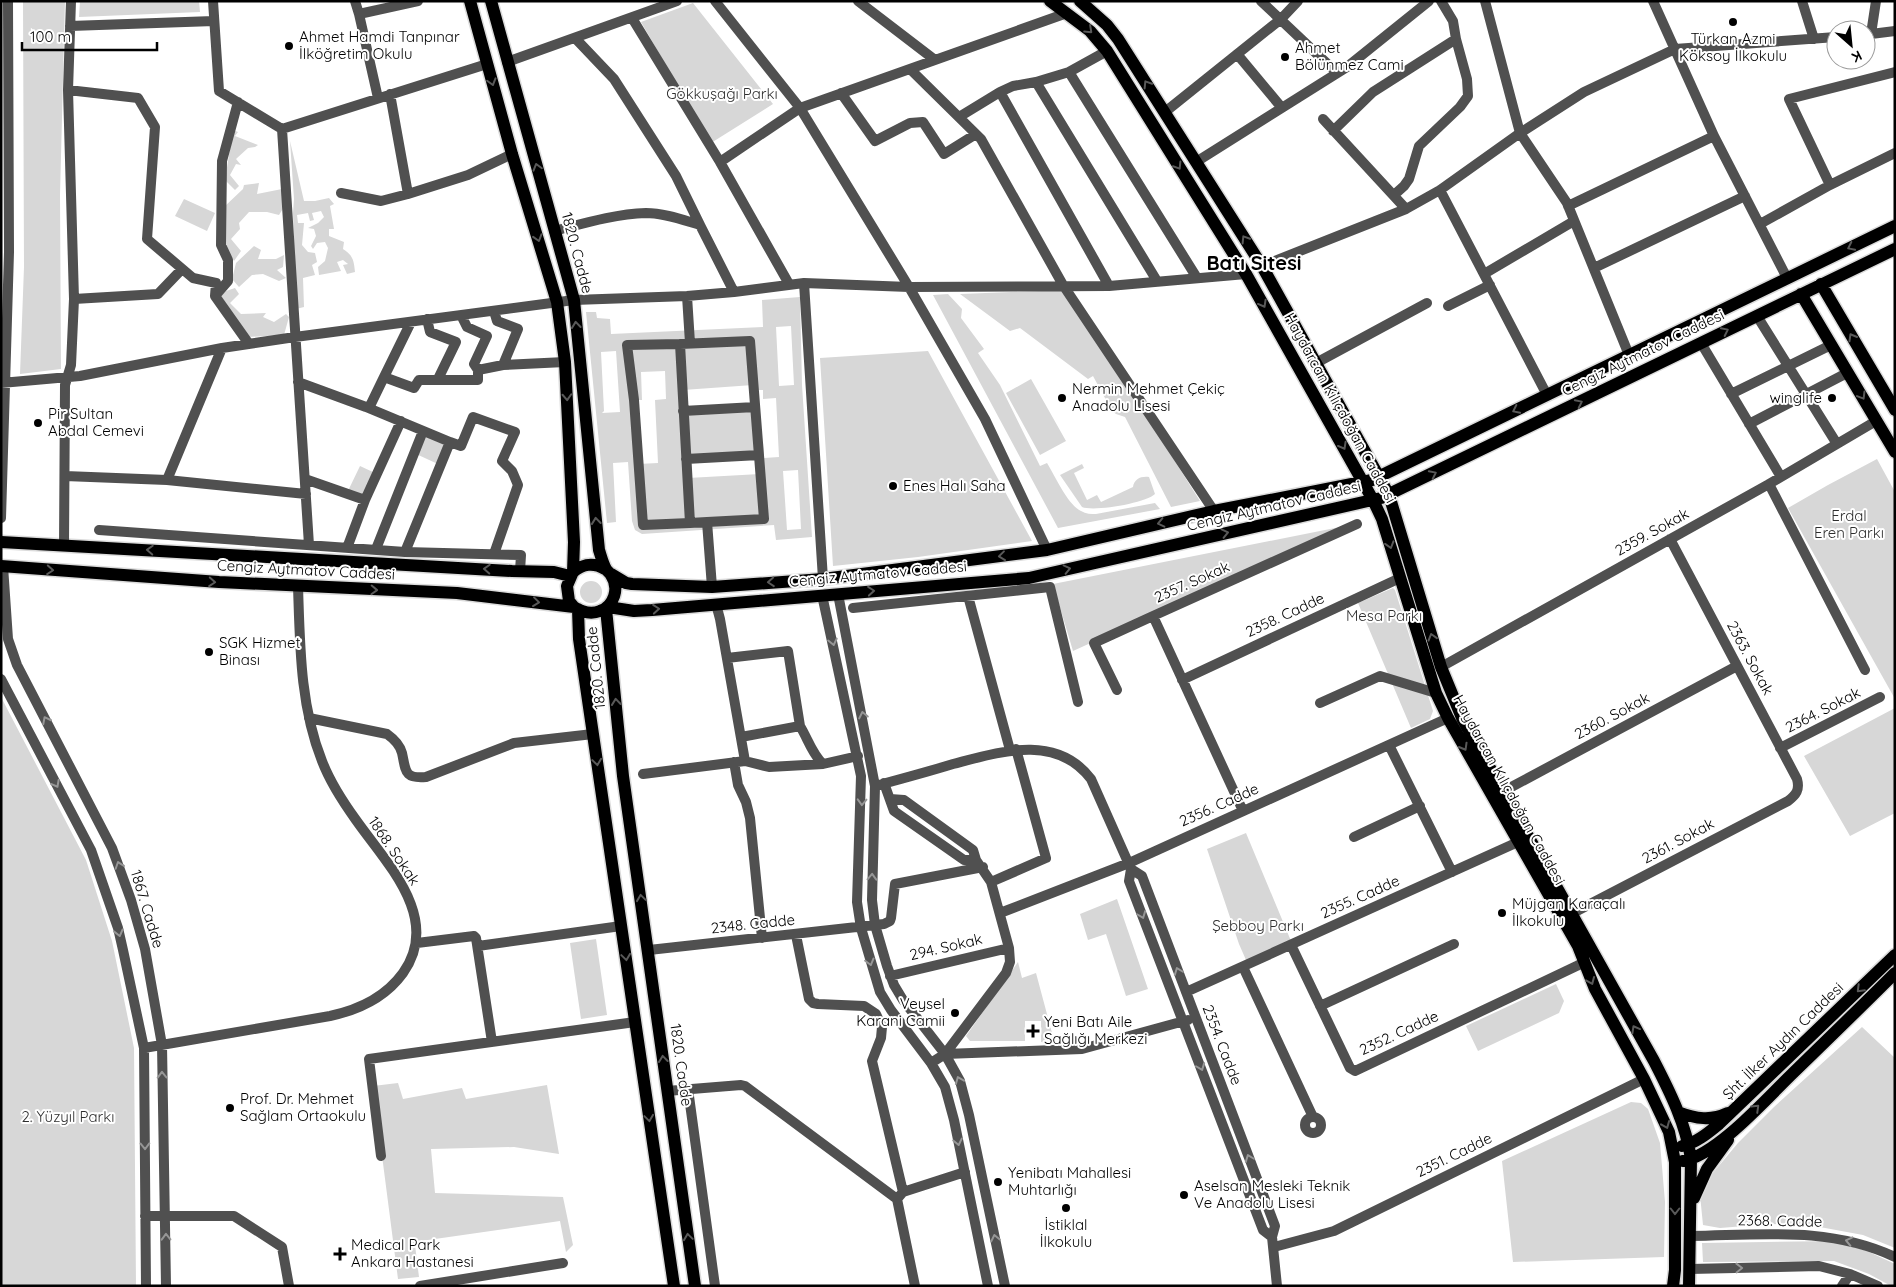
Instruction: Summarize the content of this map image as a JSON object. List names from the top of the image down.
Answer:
{
  "streets": {
    "main road": [
      "1820. Cadde",
      "Cengiz Aytmatov Caddesi",
      "Haydarcan Kılıçdoğan Caddesi",
      "Şht. İlker Aydın Caddesi"
    ],
    "street": [
      "2359. Sokak",
      "2357. Sokak",
      "2358. Cadde",
      "2363. Sokak",
      "2364. Sokak",
      "2360. Sokak",
      "2356. Cadde",
      "2361. Sokak",
      "1868. Sokak",
      "2355. Cadde",
      "1867. Cadde",
      "2348. Cadde",
      "294. Sokak",
      "2352. Cadde",
      "2354. Cadde",
      "2351. Cadde",
      "2368. Cadde"
    ]
  },
  "crossings": [
    ["1820. Cadde", "Cengiz Aytmatov Caddesi"],
    ["1820. Cadde", "2348. Cadde"],
    ["Cengiz Aytmatov Caddesi", "Haydarcan Kılıçdoğan Caddesi"],
    ["Cengiz Aytmatov Caddesi", "1868. Sokak"],
    ["Cengiz Aytmatov Caddesi", "1867. Cadde"],
    ["Haydarcan Kılıçdoğan Caddesi", "2359. Sokak"],
    ["Haydarcan Kılıçdoğan Caddesi", "2358. Cadde"],
    ["Haydarcan Kılıçdoğan Caddesi", "2360. Sokak"],
    ["Haydarcan Kılıçdoğan Caddesi", "2356. Cadde"],
    ["Haydarcan Kılıçdoğan Caddesi", "2361. Sokak"],
    ["Haydarcan Kılıçdoğan Caddesi", "2355. Cadde"],
    ["Haydarcan Kılıçdoğan Caddesi", "2352. Cadde"],
    ["Haydarcan Kılıçdoğan Caddesi", "Şht. İlker Aydın Caddesi"],
    ["Haydarcan Kılıçdoğan Caddesi", "2351. Cadde"],
    ["Haydarcan Kılıçdoğan Caddesi", "2368. Cadde"],
    ["2359. Sokak", "2363. Sokak"],
    ["2357. Sokak", "2358. Cadde"],
    ["2357. Sokak", "2356. Cadde"],
    ["2363. Sokak", "2364. Sokak"],
    ["2363. Sokak", "2360. Sokak"],
    ["2363. Sokak", "2361. Sokak"],
    ["2356. Cadde", "2354. Cadde"],
    ["1868. Sokak", "1867. Cadde"],
    ["2355. Cadde", "2352. Cadde"],
    ["2355. Cadde", "2354. Cadde"],
    ["2354. Cadde", "2351. Cadde"]
  ],
  "districts": ["Batı Sitesi"],
  "parks": [
    "Gökkuşağı Parkı",
    "Erdal Eren Parkı",
    "Mesa Parkı",
    "Şebboy Parkı",
    "2. Yüzyıl Parkı"
  ],
  "places": {
    "other": [
      "Türkan Azmi Köksoy İlkokulu",
      "Ahmet Hamdi Tanpınar İlköğretim Okulu",
      "Ahmet Bölünmez Cami",
      "Nermin Mehmet Çekiç Anadolu Lisesi",
      "winglife",
      "Pir Sultan Abdal Cemevi",
      "Enes Halı Saha",
      "SGK Hizmet Binası",
      "Müjgan Karaçalı İlkokulu",
      "Veysel Karani Camii",
      "Prof. Dr. Mehmet Sağlam Ortaokulu",
      "Yenibatı Mahallesi Muhtarlığı",
      "Aselsan Mesleki Teknik Ve Anadolu Lisesi",
      "İstiklal İlkokulu"
    ],
    "health": ["Yeni Batı Aile Sağlığı Merkezi", "Medical Park Ankara Hastanesi"]
  },
  "scale_bar": "100 m",
  "north": "bottom right"
}
